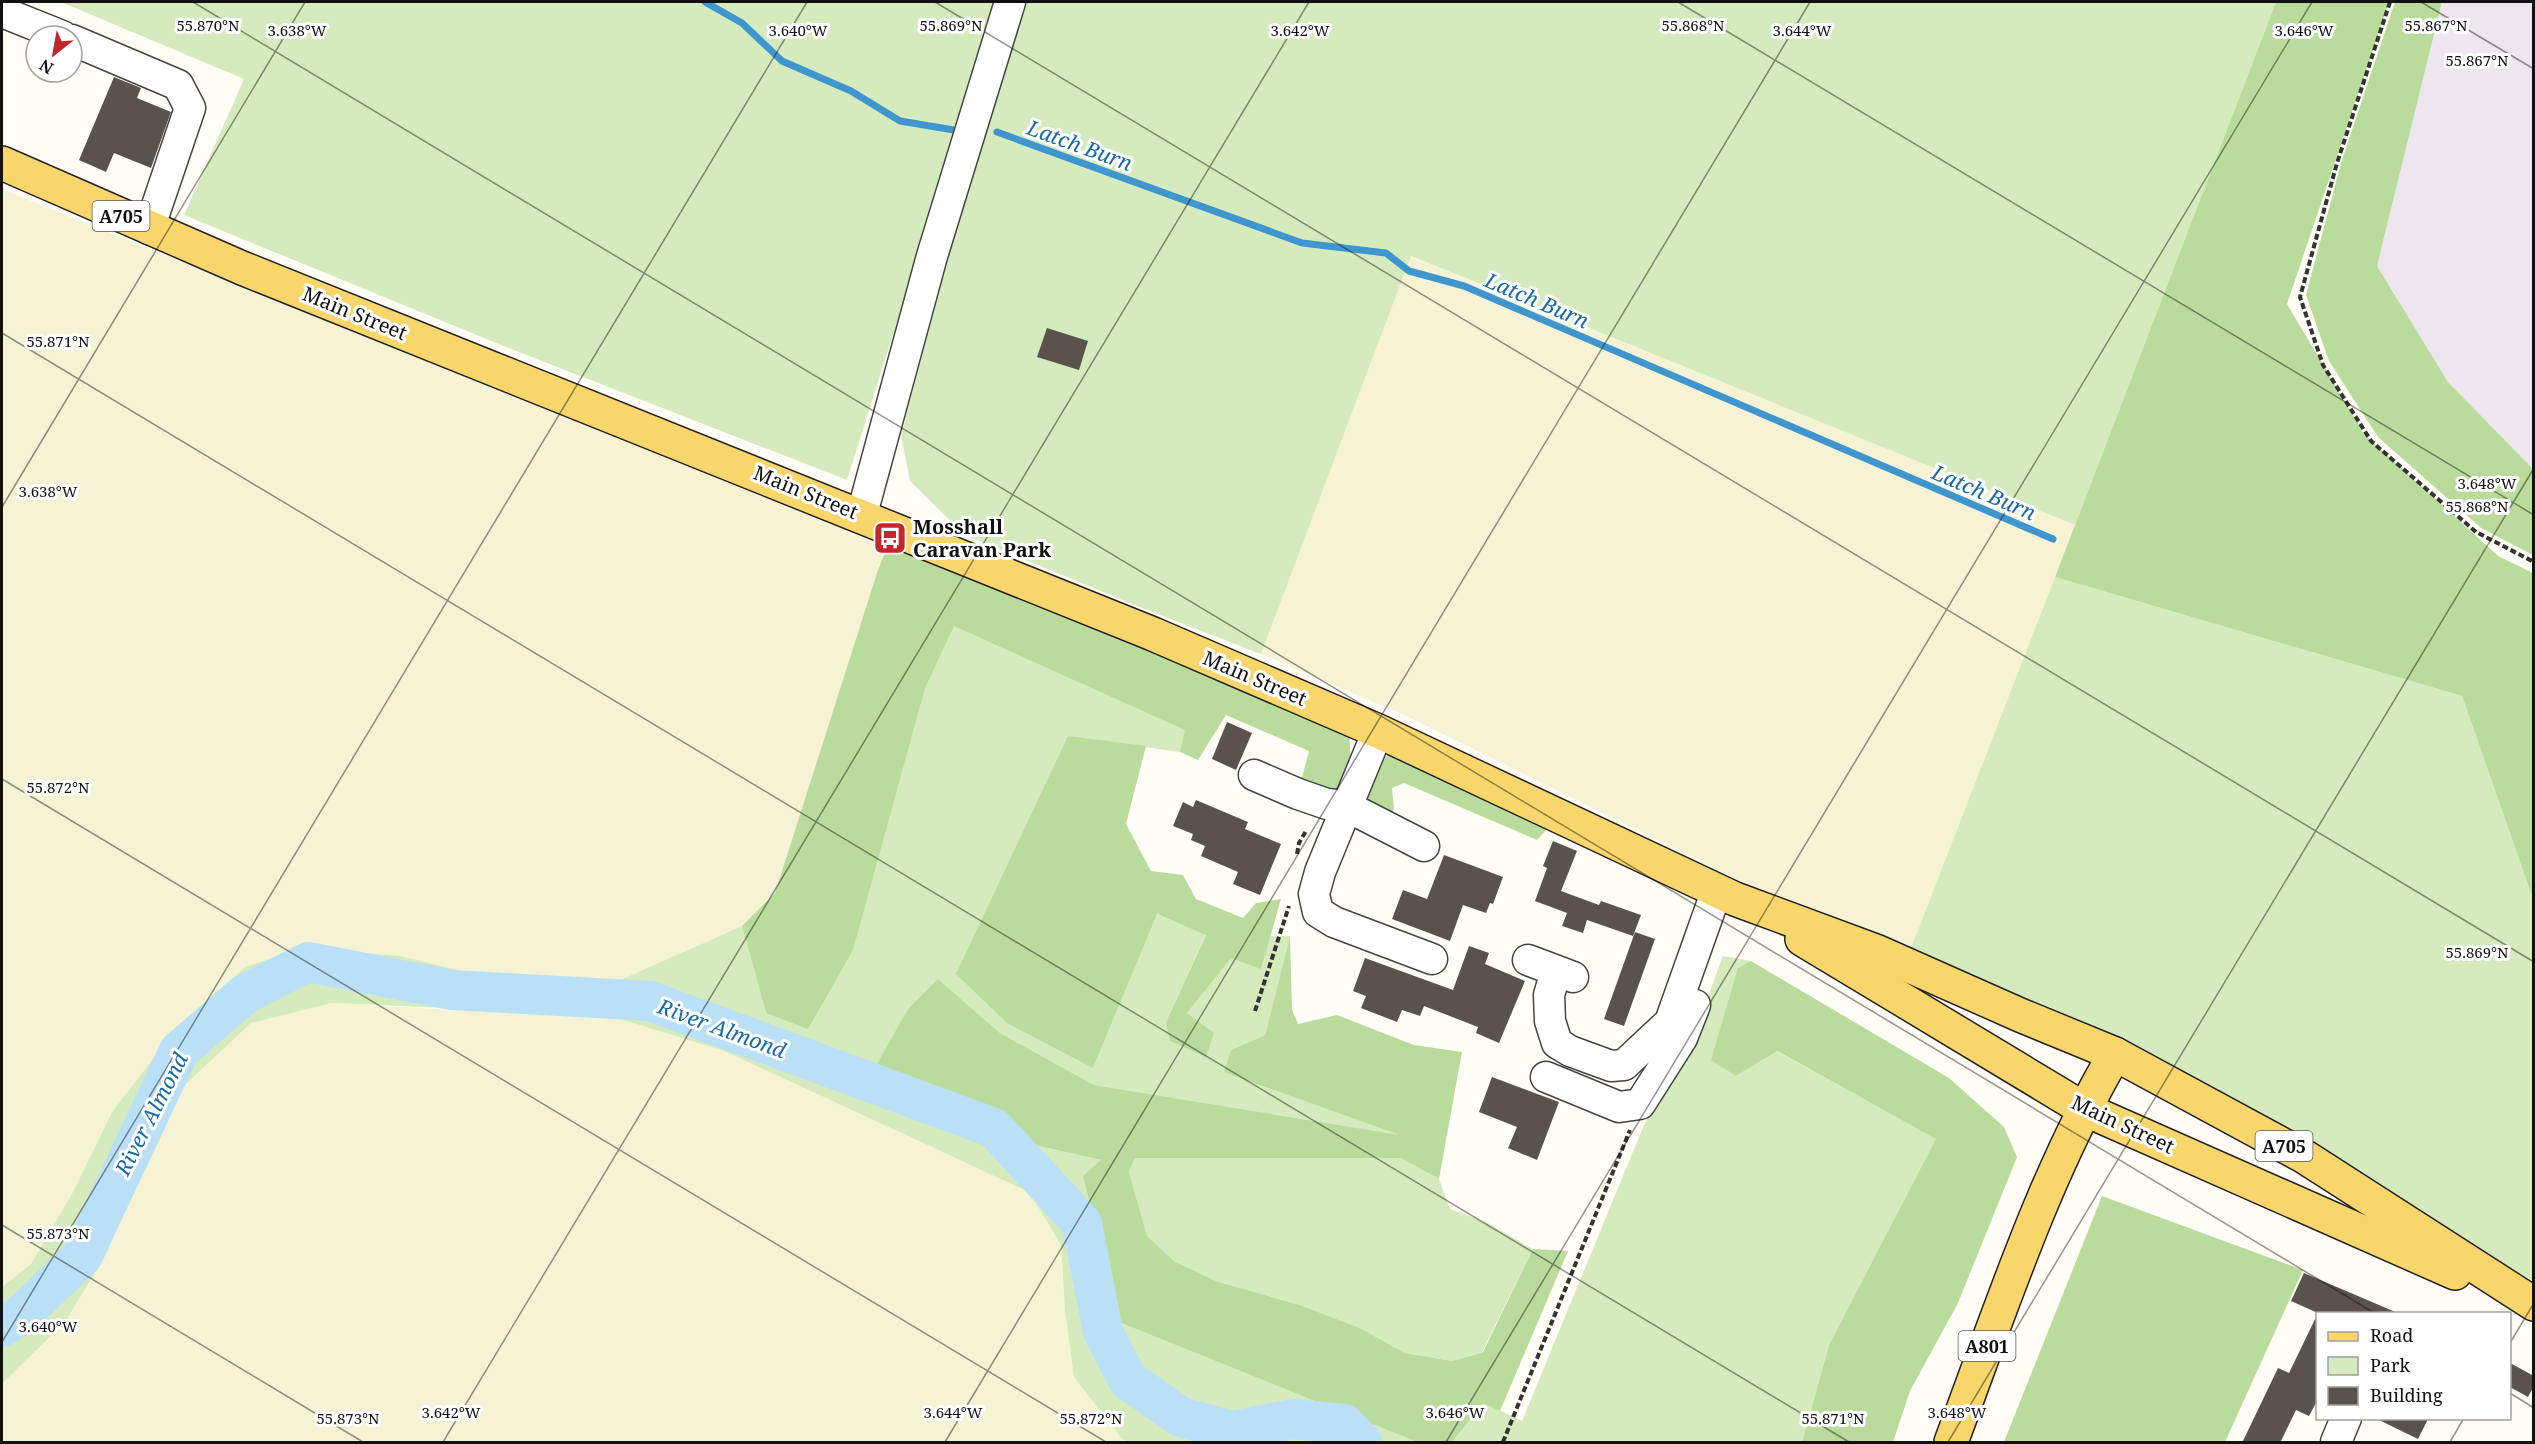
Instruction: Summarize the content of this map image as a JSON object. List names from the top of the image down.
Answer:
{
  "streets": {
    "main road": ["A705", "Main Street", "A801"]
  },
  "crossings": [
    ["Main Street", "A801"]
  ],
  "water": ["Latch Burn", "River Almond"],
  "places": {
    "bus stop": ["Mosshall Caravan Park"]
  },
  "legend": ["Road", "Park", "Building"],
  "north": "bottom left",
  "coordinates": [
    "55.867°N",
    "55.870°N",
    "55.869°N",
    "55.868°N",
    "3.642°W",
    "3.644°W",
    "3.646°W",
    "3.638°W",
    "3.640°W",
    "55.871°N",
    "3.648°W",
    "55.872°N",
    "55.873°N"
  ]
}
